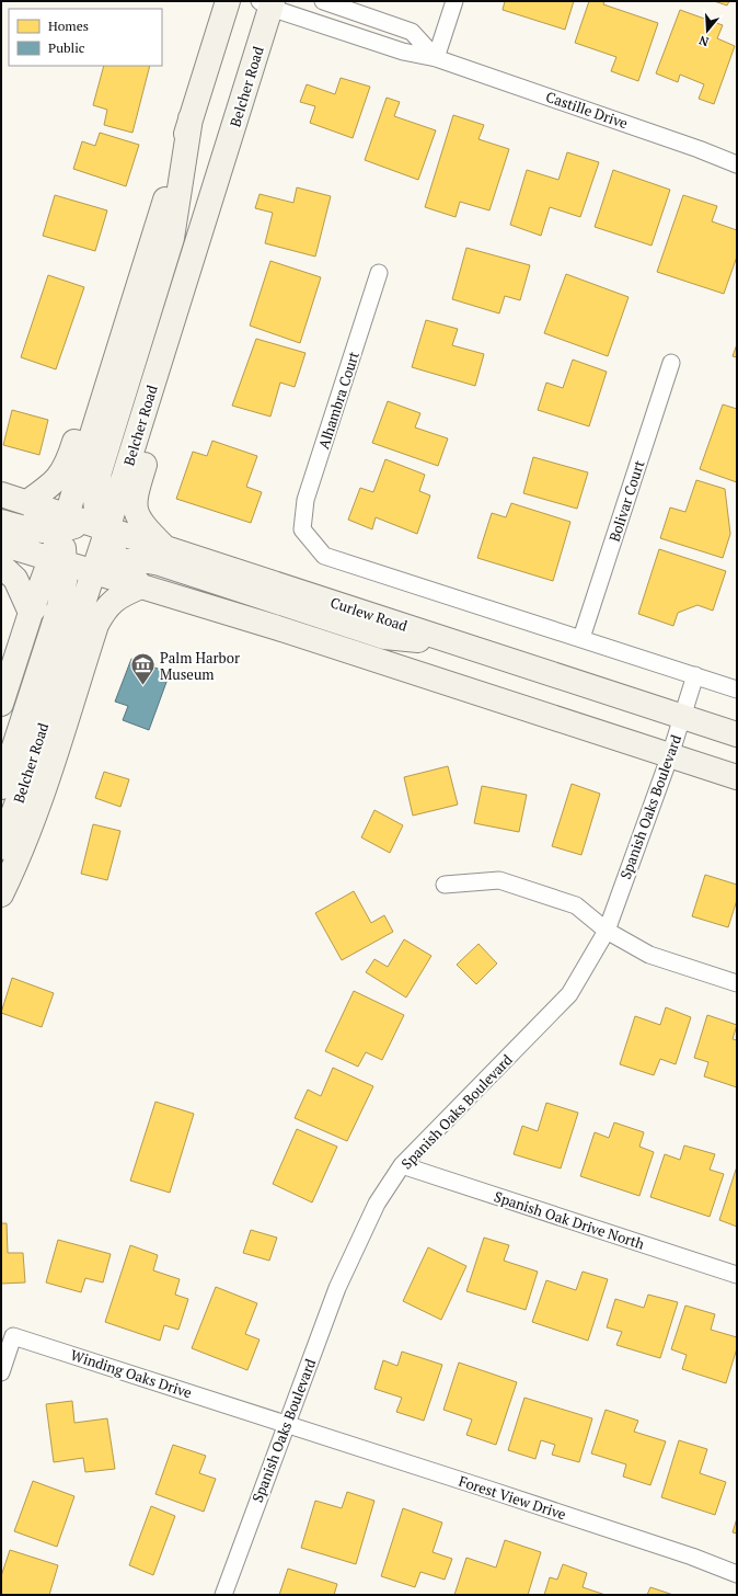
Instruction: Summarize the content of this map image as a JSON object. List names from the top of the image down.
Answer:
{
  "streets": {
    "main road": ["Belcher Road", "Curlew Road"],
    "street": [
      "Castille Drive",
      "Alhambra Court",
      "Bolivar Court",
      "Spanish Oaks Boulevard",
      "Spanish Oak Drive North",
      "Winding Oaks Drive",
      "Forest View Drive"
    ]
  },
  "crossings": [
    ["Belcher Road", "Castille Drive"],
    ["Belcher Road", "Curlew Road"],
    ["Alhambra Court", "Bolivar Court"],
    ["Curlew Road", "Spanish Oaks Boulevard"],
    ["Spanish Oaks Boulevard", "Spanish Oak Drive North"],
    ["Spanish Oaks Boulevard", "Winding Oaks Drive"],
    ["Spanish Oaks Boulevard", "Forest View Drive"],
    ["Winding Oaks Drive", "Forest View Drive"]
  ],
  "places": {
    "museum": ["Palm Harbor Museum"]
  },
  "legend": ["Homes", "Public"],
  "north": "bottom"
}
